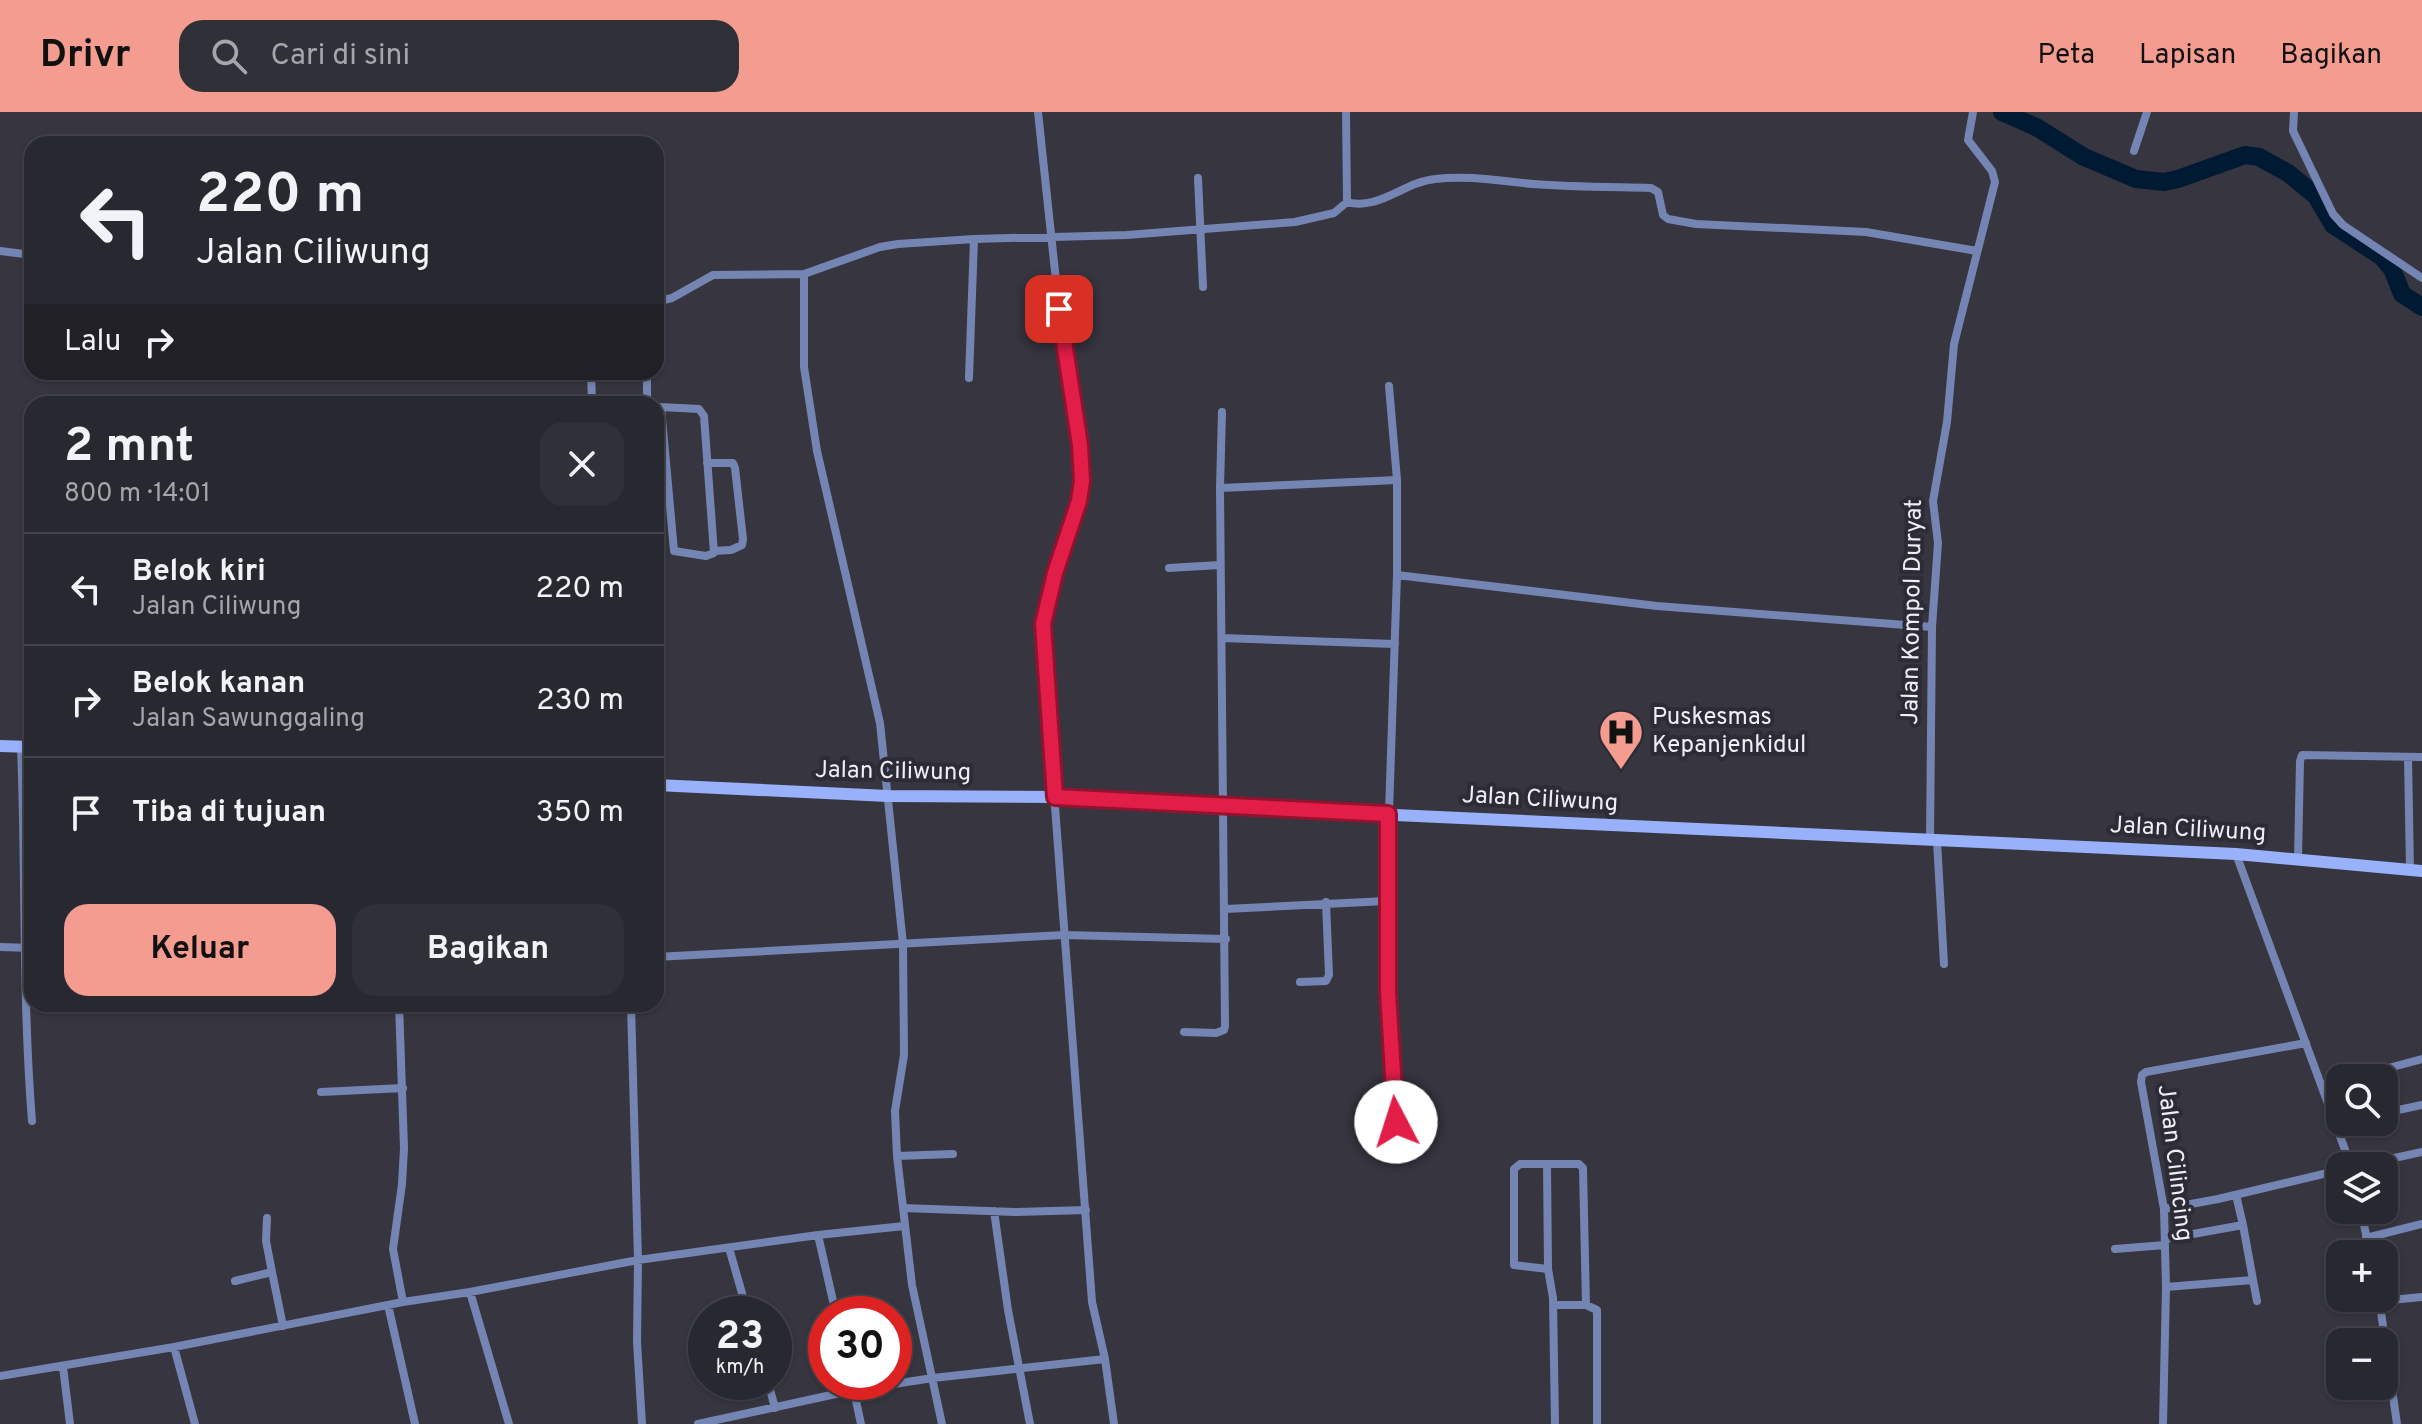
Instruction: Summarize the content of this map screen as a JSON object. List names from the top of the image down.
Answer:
{
  "streets": {
    "main road": ["Jalan Ciliwung"],
    "street": ["Jalan Kompol Duryat", "Jalan Cilincing"]
  },
  "crossings": [
    ["Jalan Kompol Duryat", "Jalan Ciliwung"]
  ],
  "places": {
    "hospital": ["Puskesmas Kepanjenkidul"]
  },
  "page": {
    "header": "Drivr",
    "search": "Cari di sini",
    "nav": ["Peta", "Lapisan", "Bagikan"],
    "turn": ["220 m", "Jalan Ciliwung"],
    "then": "Lalu",
    "heading": ["2 mnt", "800 m · 14:01"],
    "list": [
      {
        "name": "Belok kiri",
        "note": "Jalan Ciliwung",
        "value": "220 m"
      },
      {
        "name": "Belok kanan",
        "note": "Jalan Sawunggaling",
        "value": "230 m"
      },
      {
        "name": "Tiba di tujuan",
        "value": "350 m"
      }
    ],
    "buttons": ["Keluar", "Bagikan"],
    "map_buttons": ["+", "−"],
    "speed": "23 km/h",
    "limit": "30"
  }
}
